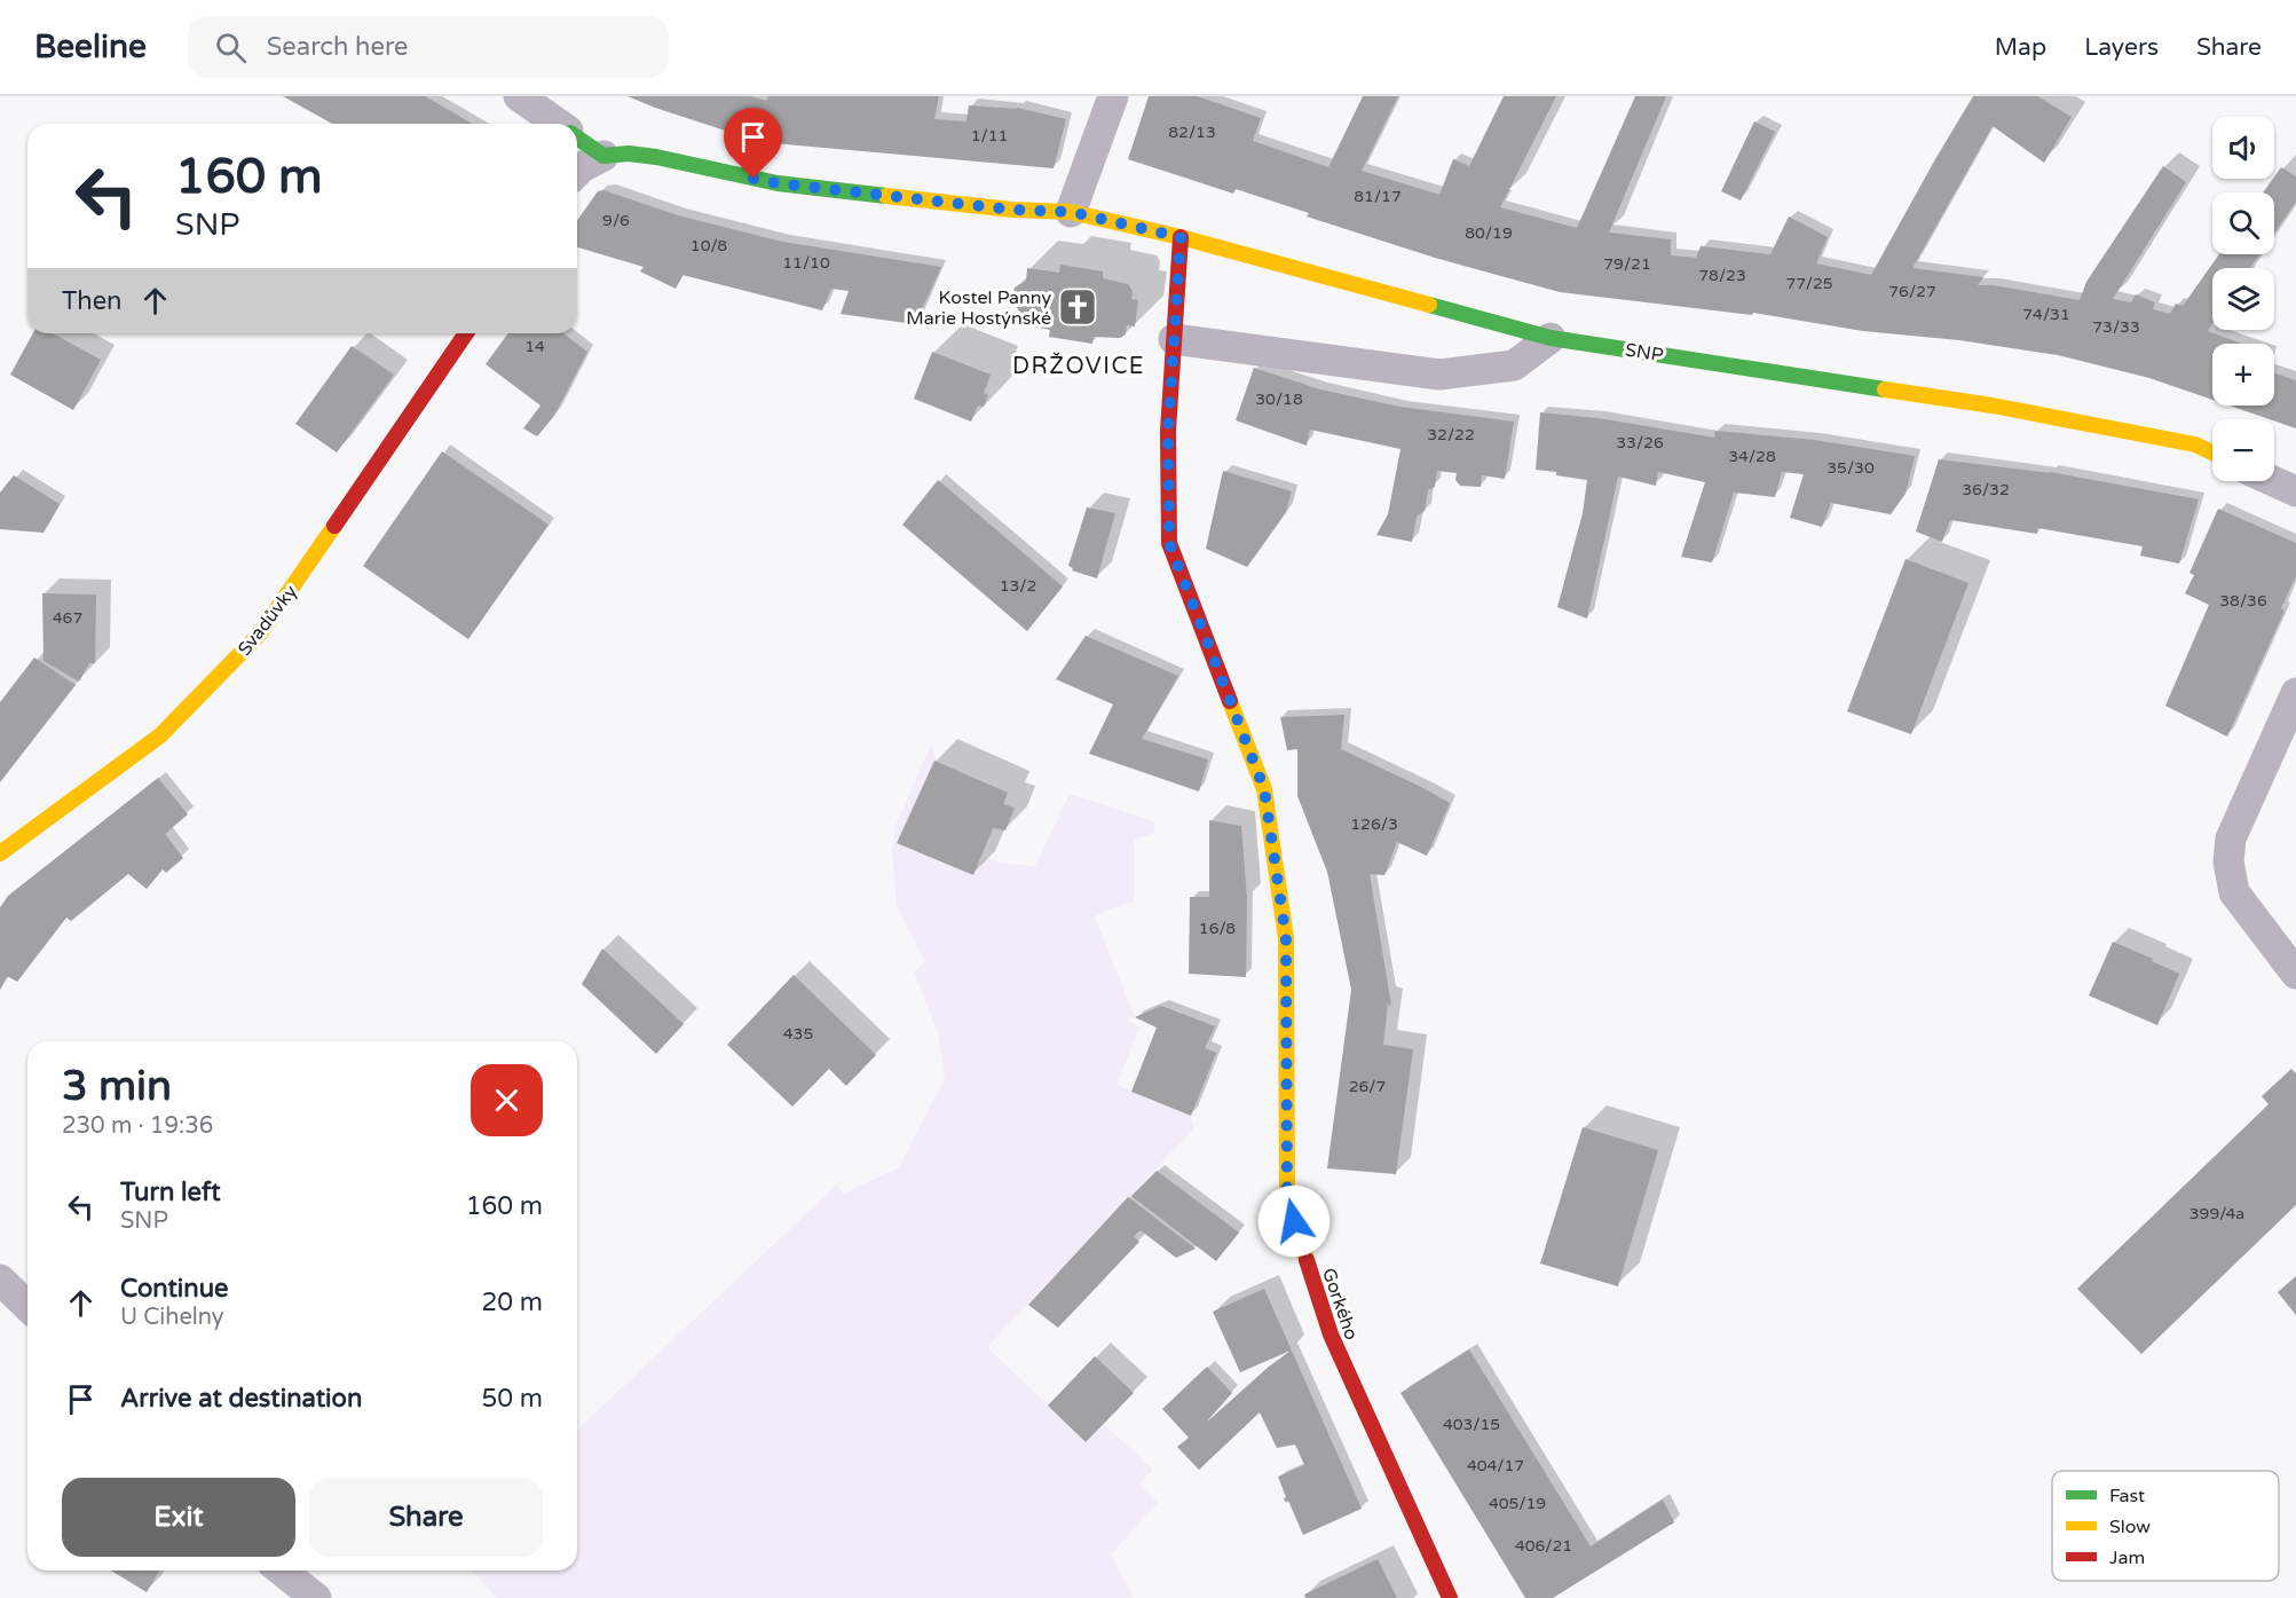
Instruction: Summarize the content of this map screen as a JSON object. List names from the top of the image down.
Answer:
{
  "streets": {
    "street": ["SNP", "Svadůvky", "Gorkého"]
  },
  "crossings": [
    ["SNP", "Gorkého"]
  ],
  "districts": ["DRŽOVICE"],
  "places": {
    "church": ["Kostel Panny Marie Hostýnské"]
  },
  "house_numbers": [
    "82/13",
    "1/11",
    "81/17",
    "9/6",
    "80/19",
    "10/8",
    "11/10",
    "79/21",
    "78/23",
    "77/25",
    "76/27",
    "74/31",
    "73/33",
    "14",
    "30/18",
    "32/22",
    "33/26",
    "34/28",
    "35/30",
    "36/32",
    "13/2",
    "38/36",
    "467",
    "126/3",
    "16/8",
    "435",
    "26/7",
    "399/4a",
    "403/15",
    "404/17",
    "405/19",
    "406/21"
  ],
  "legend": ["Fast", "Slow", "Jam"],
  "page": {
    "header": "Beeline",
    "search": "Search here",
    "nav": ["Map", "Layers", "Share"],
    "map_buttons": ["+", "−"],
    "turn": ["160 m", "SNP"],
    "then": "Then",
    "heading": ["3 min", "230 m · 19:36"],
    "list": [
      {
        "name": "Turn left",
        "note": "SNP",
        "value": "160 m"
      },
      {
        "name": "Continue",
        "note": "U Cihelny",
        "value": "20 m"
      },
      {
        "name": "Arrive at destination",
        "value": "50 m"
      }
    ],
    "buttons": ["Exit", "Share"]
  }
}
